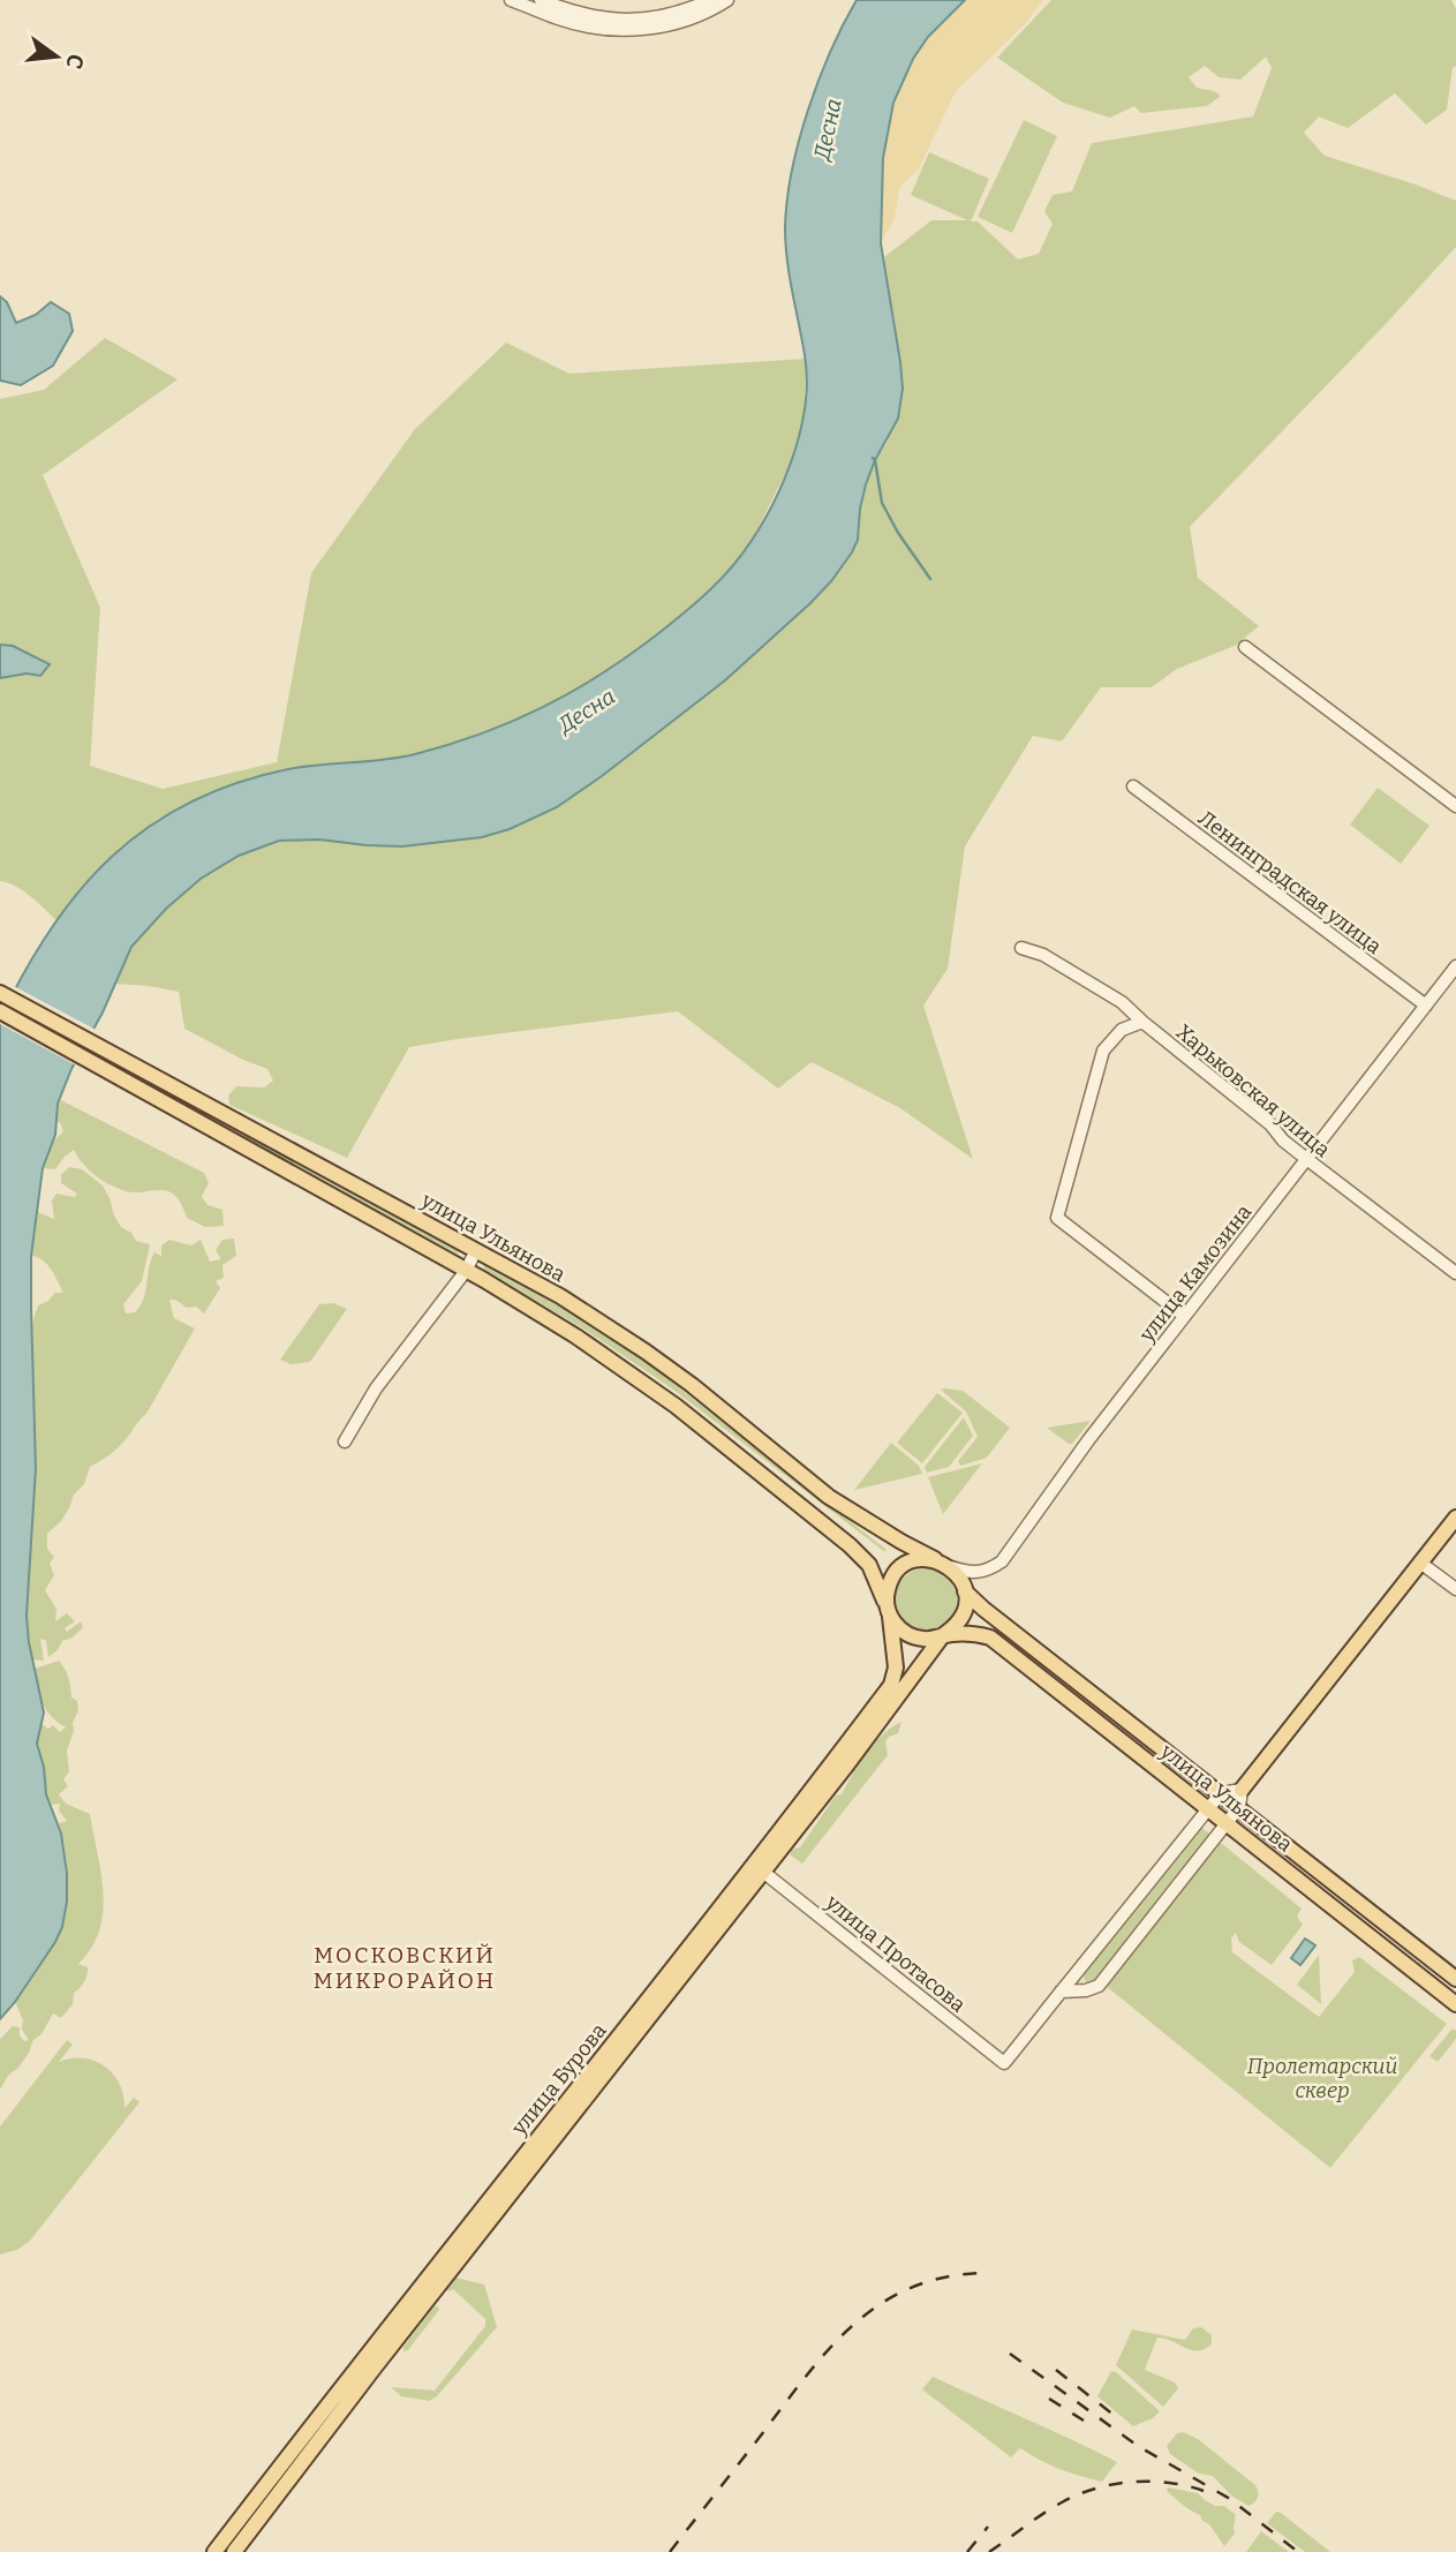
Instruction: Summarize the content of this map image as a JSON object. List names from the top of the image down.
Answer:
{
  "streets": {
    "main road": ["улица Ульянова", "улица Бурова"],
    "street": [
      "Ленинградская улица",
      "Харьковская улица",
      "улица Камозина",
      "улица Протасова"
    ]
  },
  "crossings": [
    ["Ленинградская улица", "улица Камозина"],
    ["Харьковская улица", "улица Камозина"],
    ["улица Ульянова", "улица Камозина"],
    ["улица Ульянова", "улица Бурова"],
    ["улица Камозина", "улица Бурова"],
    ["улица Протасова", "улица Бурова"]
  ],
  "districts": ["МОСКОВСКИЙ МИКРОРАЙОН"],
  "water": ["Десна"],
  "parks": ["Пролетарский сквер"],
  "north": "right"
}
